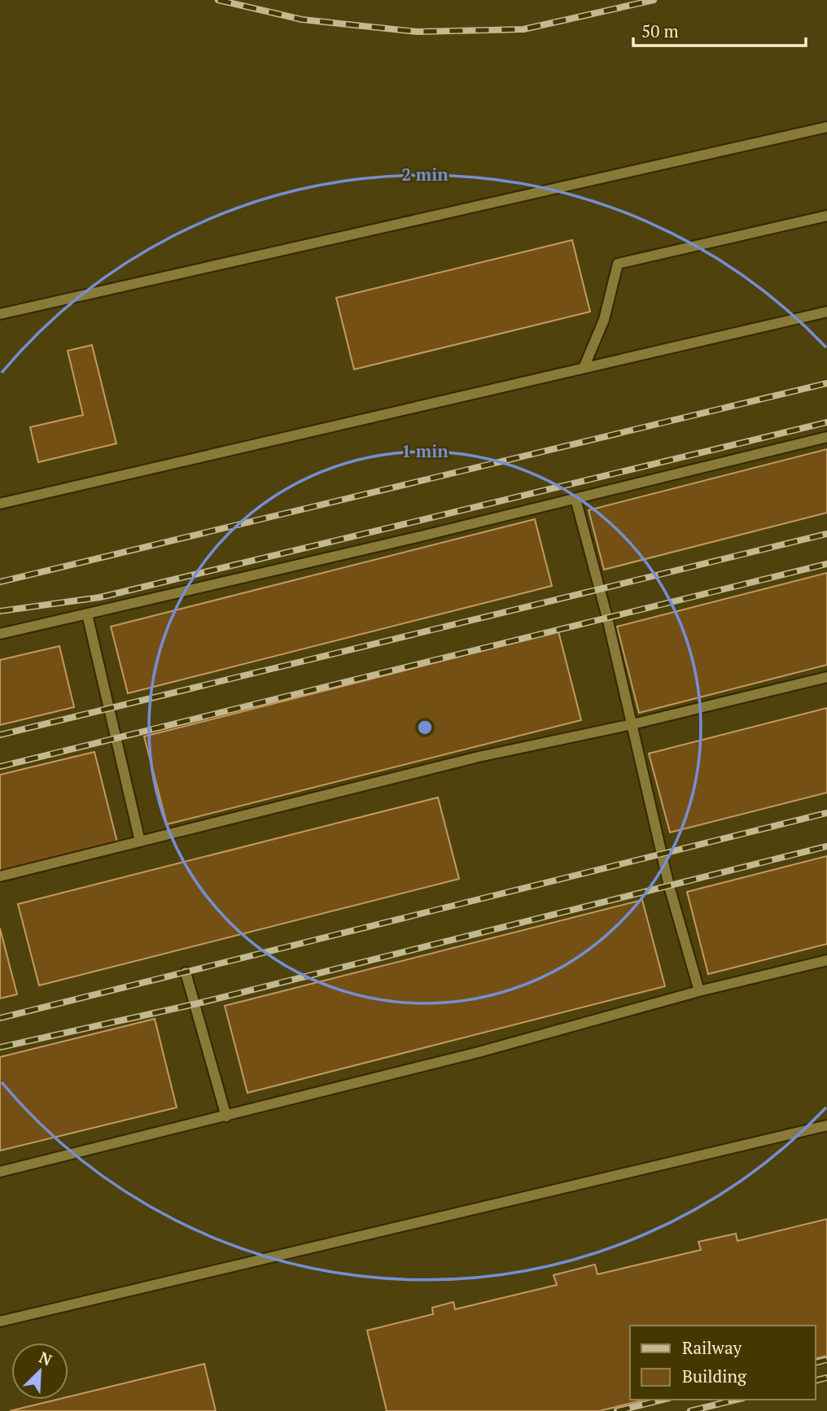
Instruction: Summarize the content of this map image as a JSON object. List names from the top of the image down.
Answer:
{
  "legend": ["Railway", "Building"],
  "scale_bar": "50 m",
  "north": "top right",
  "rings": ["2 min", "1 min"]
}
